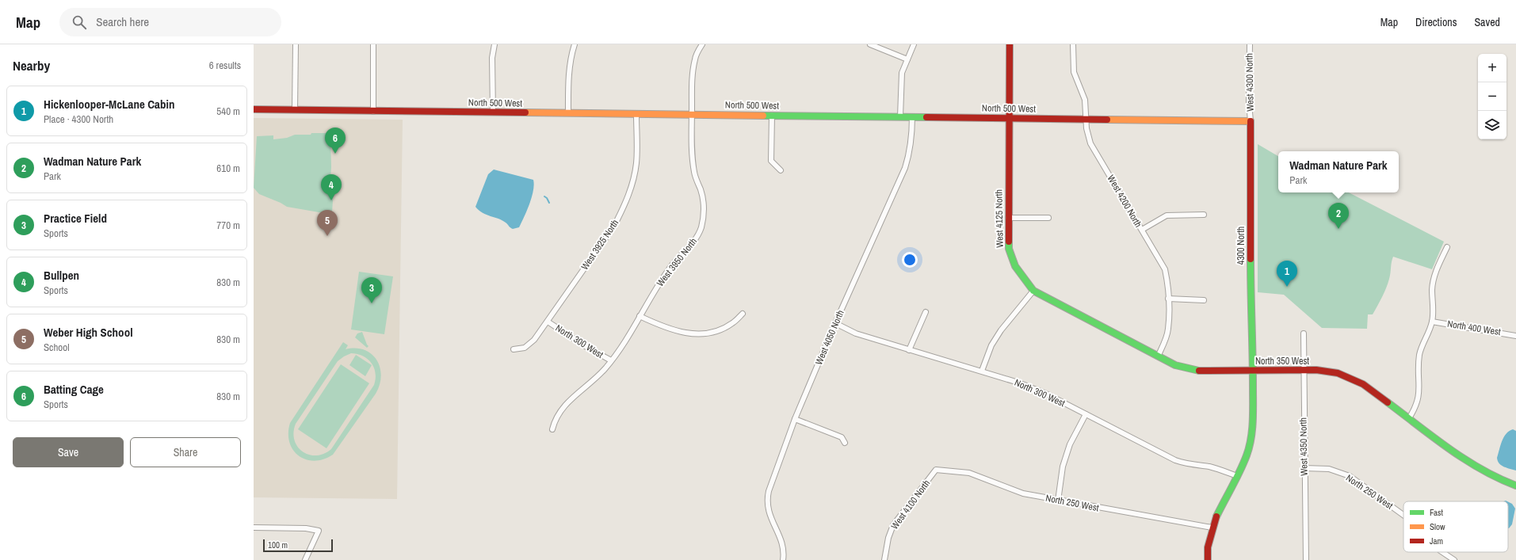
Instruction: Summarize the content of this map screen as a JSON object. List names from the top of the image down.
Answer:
{
  "streets": {
    "street": [
      "West 4300 North",
      "North 500 West",
      "West 4200 North",
      "West 4125 North",
      "West 3925 North",
      "4300 North",
      "West 3950 North",
      "North 400 West",
      "West 4050 North",
      "North 300 West",
      "North 350 West",
      "West 4350 North",
      "North 250 West",
      "West 4100 North"
    ]
  },
  "crossings": [
    ["West 4300 North", "North 500 West"],
    ["West 4300 North", "4300 North"],
    ["North 500 West", "West 4200 North"],
    ["North 500 West", "West 4125 North"],
    ["North 500 West", "West 3925 North"],
    ["North 500 West", "4300 North"],
    ["North 500 West", "West 3950 North"],
    ["North 500 West", "West 4050 North"],
    ["West 4200 North", "North 350 West"],
    ["West 4125 North", "North 350 West"],
    ["West 3925 North", "North 300 West"],
    ["4300 North", "North 300 West"],
    ["4300 North", "North 350 West"],
    ["4300 North", "North 250 West"],
    ["West 3950 North", "North 300 West"],
    ["West 4050 North", "North 300 West"],
    ["North 350 West", "West 4350 North"],
    ["West 4350 North", "North 250 West"],
    ["North 250 West", "West 4100 North"]
  ],
  "legend": ["Fast", "Slow", "Jam"],
  "scale_bar": "100 m",
  "page": {
    "header": "Map",
    "search": "Search here",
    "nav": ["Map", "Directions", "Saved"],
    "heading": ["Nearby", "6 results"],
    "map_buttons": ["+", "−"],
    "list": [
      {
        "mark": "1",
        "name": "Hickenlooper-McLane Cabin",
        "note": "Place · 4300 North",
        "value": "540 m"
      },
      {
        "mark": "2",
        "name": "Wadman Nature Park",
        "note": "Park",
        "value": "610 m"
      },
      {
        "mark": "3",
        "name": "Practice Field",
        "note": "Sports",
        "value": "770 m"
      },
      {
        "mark": "4",
        "name": "Bullpen",
        "note": "Sports",
        "value": "830 m"
      },
      {
        "mark": "5",
        "name": "Weber High School",
        "note": "School",
        "value": "830 m"
      },
      {
        "mark": "6",
        "name": "Batting Cage",
        "note": "Sports",
        "value": "830 m"
      }
    ],
    "pins": [
      "6",
      "4",
      "2",
      "5",
      "1",
      "3"
    ],
    "popup": ["Wadman Nature Park", "Park"],
    "buttons": ["Save", "Share"],
    "scale": "100 m"
  }
}
